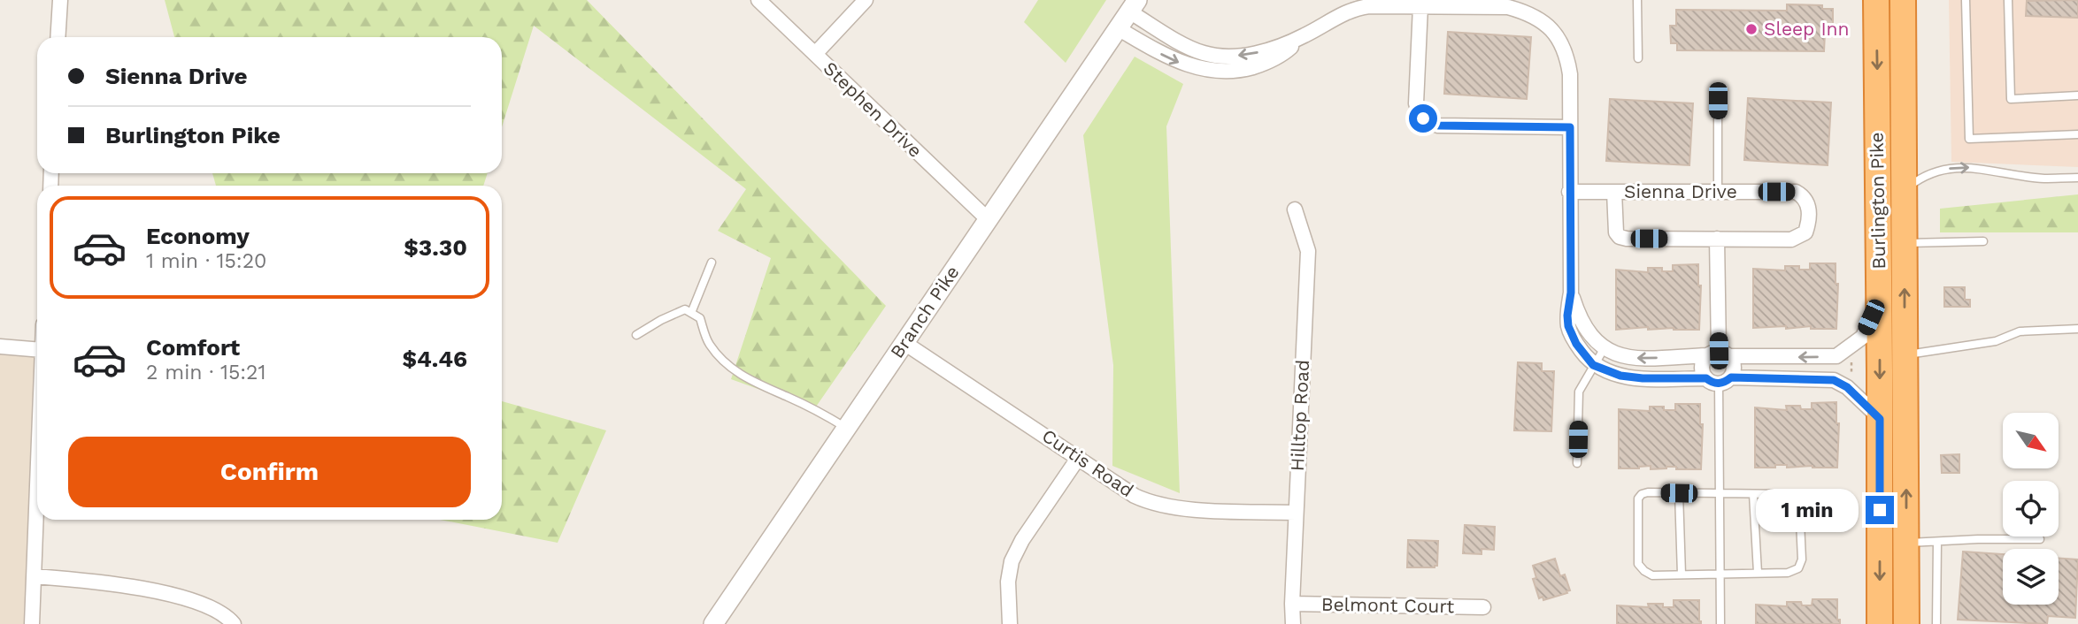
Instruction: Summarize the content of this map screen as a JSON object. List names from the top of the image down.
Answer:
{
  "streets": {
    "highway": ["Burlington Pike"],
    "street": [
      "Stephen Drive",
      "Sienna Drive",
      "Branch Pike",
      "Hilltop Road",
      "Curtis Road",
      "Belmont Court"
    ]
  },
  "crossings": [
    ["Stephen Drive", "Branch Pike"],
    ["Branch Pike", "Curtis Road"],
    ["Hilltop Road", "Curtis Road"],
    ["Hilltop Road", "Belmont Court"]
  ],
  "places": ["Sleep Inn"],
  "north": "bottom right",
  "page": {
    "banner": ["Sienna Drive", "Burlington Pike"],
    "list": [
      {
        "name": "Economy",
        "note": "1 min · 15:20",
        "value": "$3.30"
      },
      {
        "name": "Comfort",
        "note": "2 min · 15:21",
        "value": "$4.46"
      }
    ],
    "buttons": "Confirm",
    "bubble": "1 min"
  }
}
